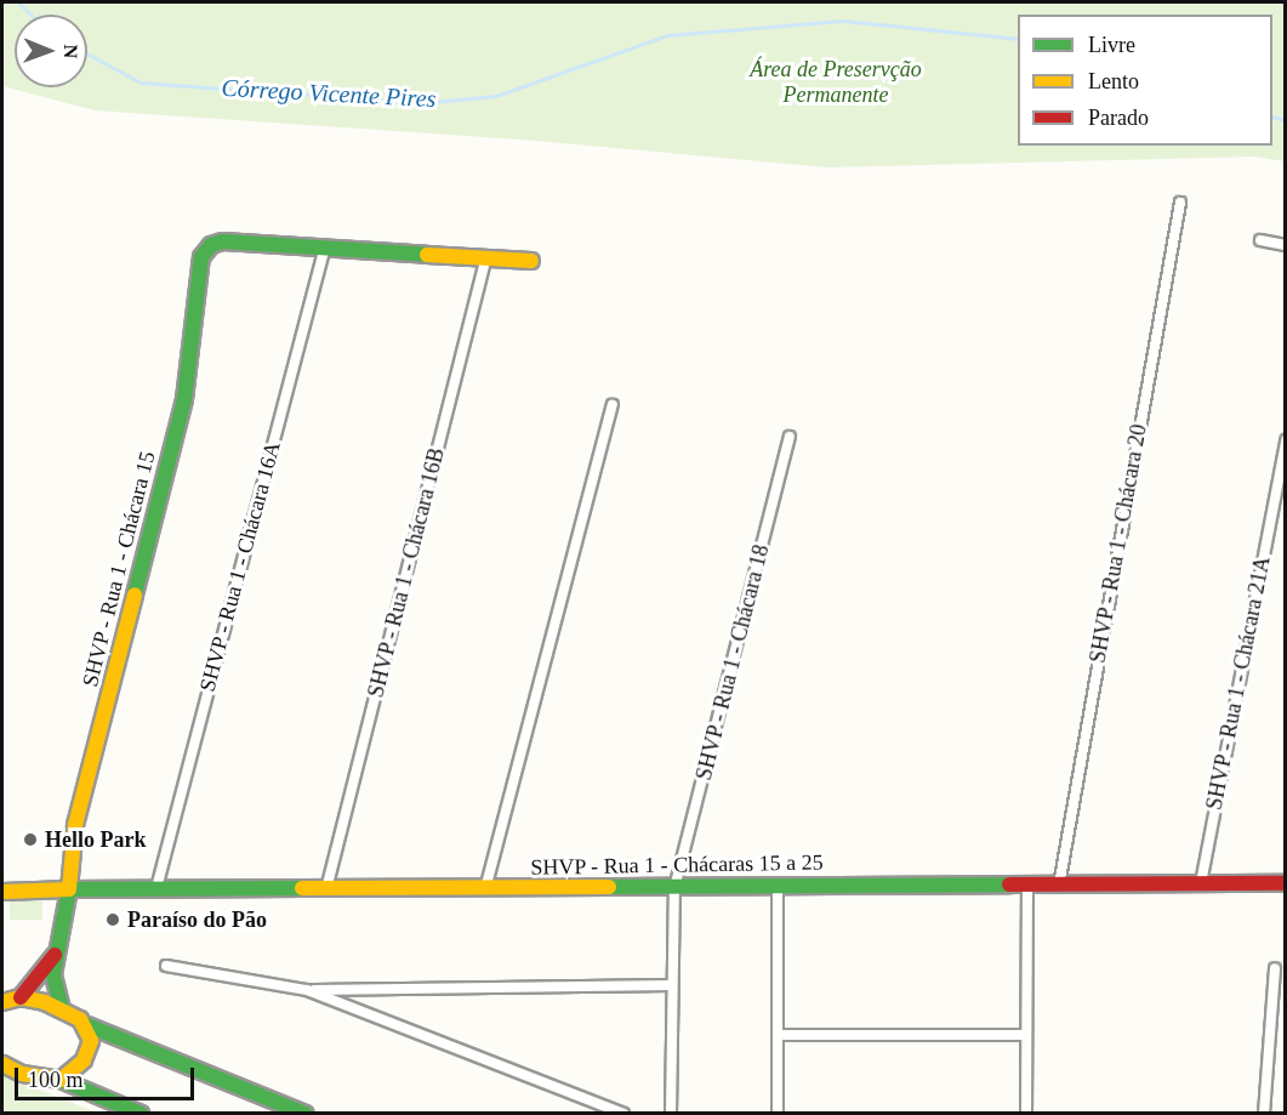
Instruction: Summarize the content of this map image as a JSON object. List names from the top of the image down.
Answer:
{
  "streets": {
    "street": [
      "SHVP - Rua 1 - Chácara 20",
      "SHVP - Rua 1 - Chácara 16A",
      "SHVP - Rua 1 - Chácara 15",
      "SHVP - Rua 1 - Chácara 16B",
      "SHVP - Rua 1 - Chácara 18",
      "SHVP - Rua 1 - Chácara 21A",
      "SHVP - Rua 1 - Chácaras 15 a 25"
    ]
  },
  "crossings": [
    ["SHVP - Rua 1 - Chácara 20", "SHVP - Rua 1 - Chácaras 15 a 25"],
    ["SHVP - Rua 1 - Chácara 16A", "SHVP - Rua 1 - Chácara 15"],
    ["SHVP - Rua 1 - Chácara 16A", "SHVP - Rua 1 - Chácaras 15 a 25"],
    ["SHVP - Rua 1 - Chácara 15", "SHVP - Rua 1 - Chácaras 15 a 25"],
    ["SHVP - Rua 1 - Chácara 16B", "SHVP - Rua 1 - Chácaras 15 a 25"],
    ["SHVP - Rua 1 - Chácara 18", "SHVP - Rua 1 - Chácaras 15 a 25"],
    ["SHVP - Rua 1 - Chácara 21A", "SHVP - Rua 1 - Chácaras 15 a 25"]
  ],
  "water": ["Córrego Vicente Pires"],
  "parks": ["Área de Preservção Permanente"],
  "places": ["Hello Park", "Paraíso do Pão"],
  "legend": ["Livre", "Lento", "Parado"],
  "scale_bar": "100 m",
  "north": "right"
}
